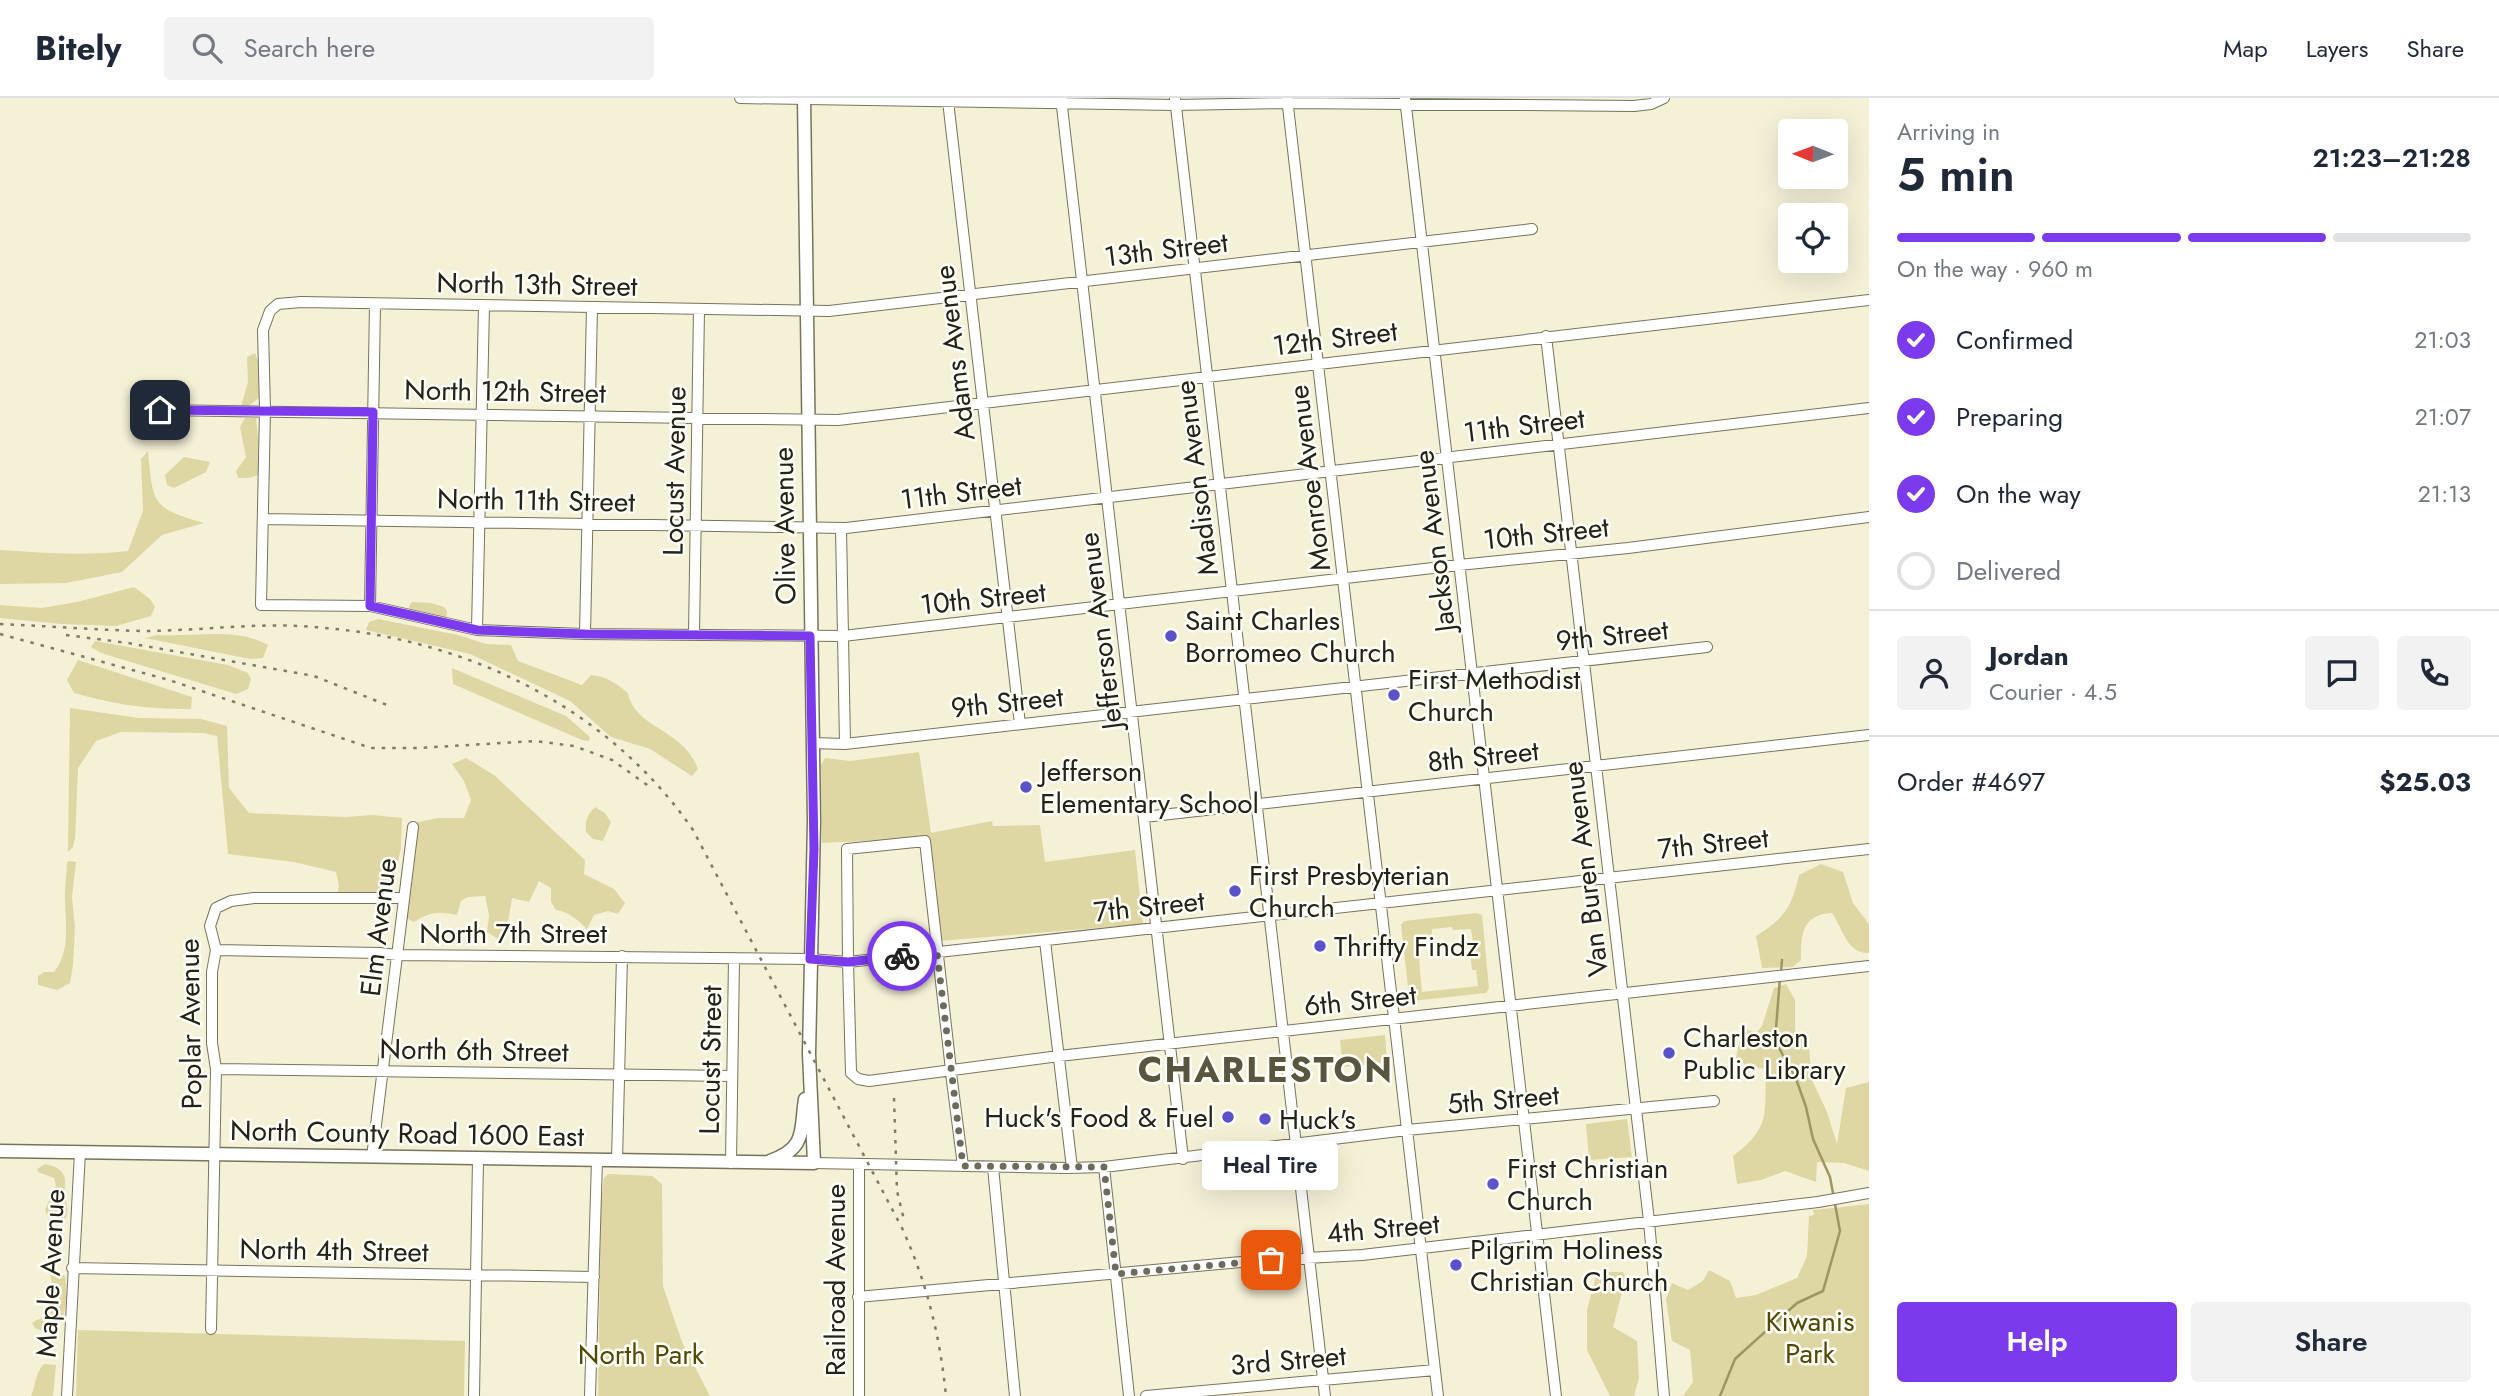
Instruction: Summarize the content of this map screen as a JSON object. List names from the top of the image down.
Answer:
{
  "streets": {
    "main road": ["Olive Avenue", "North County Road 1600 East"],
    "street": [
      "13th Street",
      "North 13th Street",
      "12th Street",
      "Adams Avenue",
      "North 12th Street",
      "11th Street",
      "Locust Avenue",
      "Madison Avenue",
      "Monroe Avenue",
      "North 11th Street",
      "10th Street",
      "Jackson Avenue",
      "Jefferson Avenue",
      "9th Street",
      "8th Street",
      "7th Street",
      "Van Buren Avenue",
      "Elm Avenue",
      "North 7th Street",
      "6th Street",
      "Poplar Avenue",
      "North 6th Street",
      "Locust Street",
      "5th Street",
      "4th Street",
      "North 4th Street",
      "Maple Avenue",
      "Railroad Avenue",
      "3rd Street"
    ]
  },
  "crossings": [
    ["13th Street", "North 13th Street"],
    ["13th Street", "Adams Avenue"],
    ["13th Street", "Madison Avenue"],
    ["13th Street", "Monroe Avenue"],
    ["13th Street", "Olive Avenue"],
    ["13th Street", "Jackson Avenue"],
    ["13th Street", "Jefferson Avenue"],
    ["North 13th Street", "North 12th Street"],
    ["North 13th Street", "Locust Avenue"],
    ["North 13th Street", "Olive Avenue"],
    ["12th Street", "Adams Avenue"],
    ["12th Street", "North 12th Street"],
    ["12th Street", "Madison Avenue"],
    ["12th Street", "Monroe Avenue"],
    ["12th Street", "Olive Avenue"],
    ["12th Street", "Jackson Avenue"],
    ["12th Street", "Jefferson Avenue"],
    ["12th Street", "Van Buren Avenue"],
    ["Adams Avenue", "11th Street"],
    ["Adams Avenue", "10th Street"],
    ["Adams Avenue", "9th Street"],
    ["North 12th Street", "Locust Avenue"],
    ["North 12th Street", "Olive Avenue"],
    ["11th Street", "Madison Avenue"],
    ["11th Street", "Monroe Avenue"],
    ["11th Street", "North 11th Street"],
    ["11th Street", "Olive Avenue"],
    ["11th Street", "Jackson Avenue"],
    ["11th Street", "Jefferson Avenue"],
    ["11th Street", "Van Buren Avenue"],
    ["Locust Avenue", "North 11th Street"],
    ["Locust Avenue", "10th Street"],
    ["Madison Avenue", "10th Street"],
    ["Madison Avenue", "9th Street"],
    ["Madison Avenue", "8th Street"],
    ["Madison Avenue", "7th Street"],
    ["Madison Avenue", "6th Street"],
    ["Madison Avenue", "5th Street"],
    ["Madison Avenue", "4th Street"],
    ["Madison Avenue", "3rd Street"],
    ["Monroe Avenue", "10th Street"],
    ["Monroe Avenue", "9th Street"],
    ["Monroe Avenue", "8th Street"],
    ["Monroe Avenue", "7th Street"],
    ["Monroe Avenue", "6th Street"],
    ["Monroe Avenue", "5th Street"],
    ["Monroe Avenue", "4th Street"],
    ["Monroe Avenue", "3rd Street"],
    ["North 11th Street", "Olive Avenue"],
    ["North 11th Street", "10th Street"],
    ["Olive Avenue", "10th Street"],
    ["Olive Avenue", "9th Street"],
    ["Olive Avenue", "7th Street"],
    ["Olive Avenue", "North 7th Street"],
    ["Olive Avenue", "5th Street"],
    ["Olive Avenue", "North County Road 1600 East"],
    ["10th Street", "Jackson Avenue"],
    ["10th Street", "Jefferson Avenue"],
    ["10th Street", "Van Buren Avenue"],
    ["Jackson Avenue", "9th Street"],
    ["Jackson Avenue", "8th Street"],
    ["Jackson Avenue", "7th Street"],
    ["Jackson Avenue", "6th Street"],
    ["Jackson Avenue", "5th Street"],
    ["Jackson Avenue", "4th Street"],
    ["Jefferson Avenue", "9th Street"],
    ["Jefferson Avenue", "8th Street"],
    ["Jefferson Avenue", "7th Street"],
    ["Jefferson Avenue", "6th Street"],
    ["Jefferson Avenue", "5th Street"],
    ["9th Street", "Van Buren Avenue"],
    ["8th Street", "Van Buren Avenue"],
    ["7th Street", "Van Buren Avenue"],
    ["7th Street", "North 7th Street"],
    ["7th Street", "6th Street"],
    ["Van Buren Avenue", "6th Street"],
    ["Van Buren Avenue", "5th Street"],
    ["Van Buren Avenue", "4th Street"],
    ["Elm Avenue", "North 7th Street"],
    ["Elm Avenue", "Poplar Avenue"],
    ["Elm Avenue", "North 6th Street"],
    ["Elm Avenue", "North County Road 1600 East"],
    ["North 7th Street", "Poplar Avenue"],
    ["North 7th Street", "Locust Street"],
    ["Poplar Avenue", "North 6th Street"],
    ["Poplar Avenue", "North County Road 1600 East"],
    ["Poplar Avenue", "North 4th Street"],
    ["North 6th Street", "Locust Street"],
    ["Locust Street", "North County Road 1600 East"],
    ["5th Street", "North County Road 1600 East"],
    ["5th Street", "Railroad Avenue"],
    ["North County Road 1600 East", "Maple Avenue"],
    ["4th Street", "Railroad Avenue"],
    ["North 4th Street", "Maple Avenue"]
  ],
  "districts": ["CHARLESTON"],
  "parks": ["Kiwanis Park", "North Park"],
  "places": [
    "Saint Charles Borromeo Church",
    "First Methodist Church",
    "Jefferson Elementary School",
    "First Presbyterian Church",
    "Thrifty Findz",
    "Charleston Public Library",
    "Huck's Food & Fuel",
    "Huck's",
    "First Christian Church",
    "Heal Tire",
    "Pilgrim Holiness Christian Church"
  ],
  "north": "left",
  "page": {
    "header": "Bitely",
    "search": "Search here",
    "nav": ["Map", "Layers", "Share"],
    "heading": ["5 min", "Arriving in", "21:23–21:28"],
    "panel": [
      "Jordan",
      "Courier · 4.5",
      "Order #4697",
      "$25.03"
    ],
    "bar": "On the way · 960 m",
    "list": [
      ["Confirmed", "21:03"],
      ["Preparing", "21:07"],
      ["On the way", "21:13"],
      "Delivered"
    ],
    "bubble": "Heal Tire",
    "buttons": ["Help", "Share"]
  }
}
